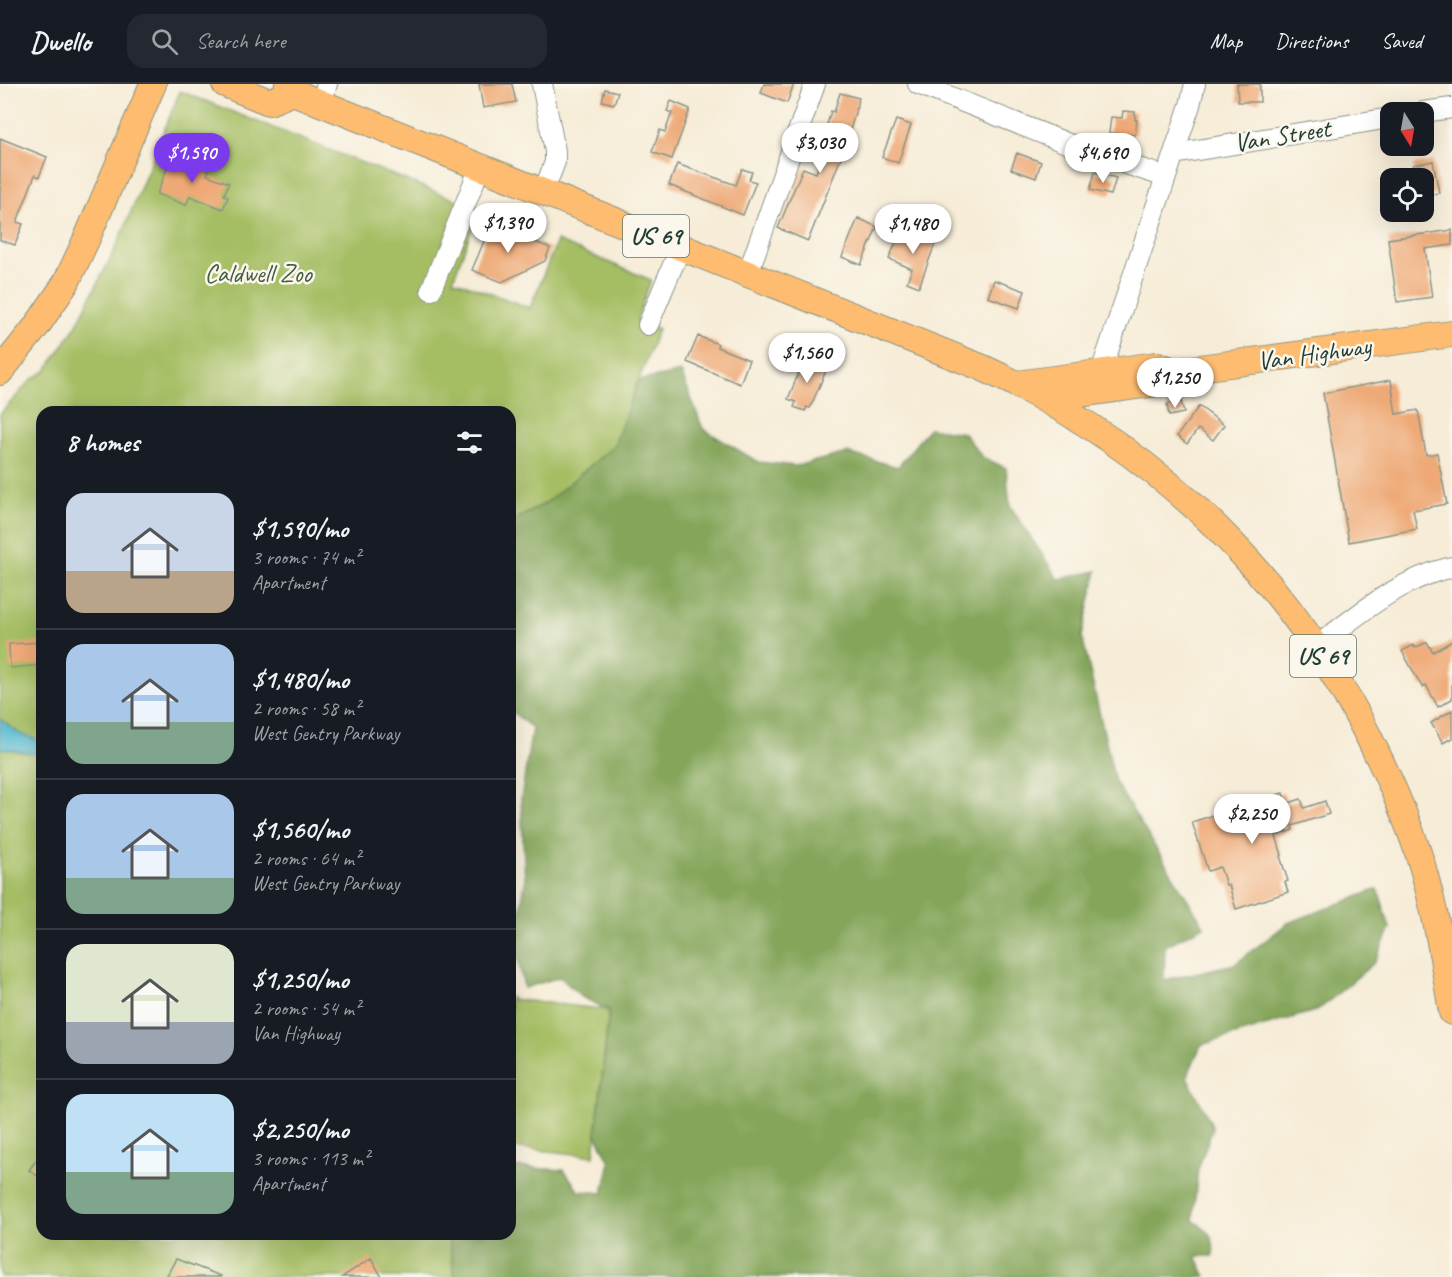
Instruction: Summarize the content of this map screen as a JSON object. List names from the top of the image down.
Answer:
{
  "streets": {
    "main road": ["US 69", "Van Highway"],
    "street": ["Van Street"]
  },
  "crossings": [
    ["US 69", "Van Highway"]
  ],
  "parks": ["Caldwell Zoo"],
  "north": "bottom",
  "page": {
    "header": "Dwello",
    "search": "Search here",
    "nav": ["Map", "Directions", "Saved"],
    "price": [
      "$3,030",
      "$1,590",
      "$4,690",
      "$1,390",
      "$1,480",
      "$1,560",
      "$1,250",
      "$2,250"
    ],
    "heading": "8 homes",
    "list": [
      {
        "name": "$1,590/mo",
        "note": "3 rooms · 74 m² · Apartment"
      },
      {
        "name": "$1,480/mo",
        "note": "2 rooms · 58 m² · West Gentry Parkway"
      },
      {
        "name": "$1,560/mo",
        "note": "2 rooms · 64 m² · West Gentry Parkway"
      },
      {
        "name": "$1,250/mo",
        "note": "2 rooms · 54 m² · Van Highway"
      },
      {
        "name": "$2,250/mo",
        "note": "3 rooms · 113 m² · Apartment"
      }
    ]
  }
}
